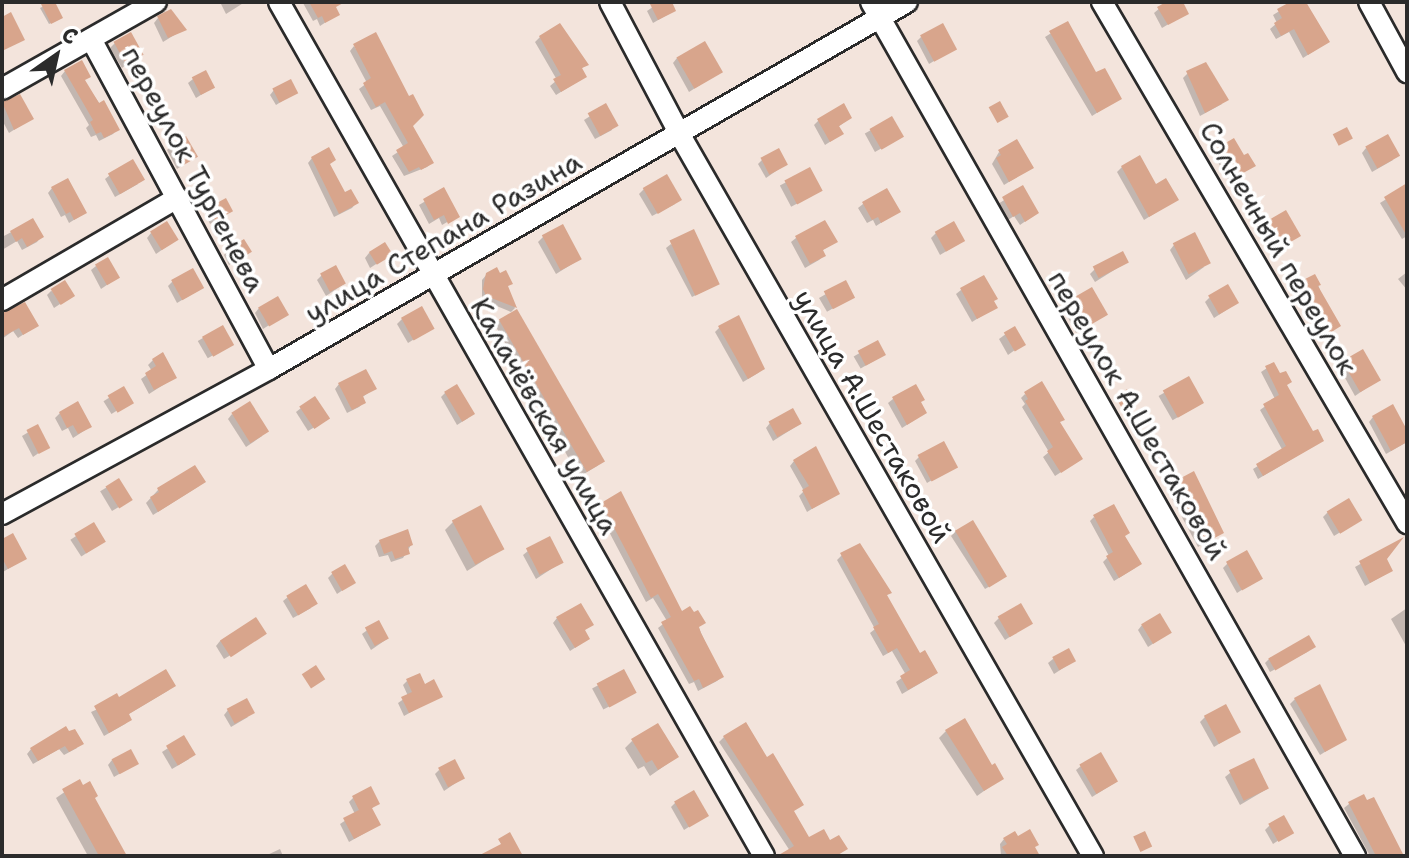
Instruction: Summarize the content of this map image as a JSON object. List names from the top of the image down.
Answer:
{
  "streets": {
    "street": [
      "переулок Тургенева",
      "улица Степана Разина",
      "Солнечный переулок",
      "переулок А.Шестаковой",
      "Калачёвская улица",
      "улица А.Шестаковой"
    ]
  },
  "crossings": [
    ["переулок Тургенева", "улица Степана Разина"],
    ["улица Степана Разина", "переулок А.Шестаковой"],
    ["улица Степана Разина", "Калачёвская улица"],
    ["улица Степана Разина", "улица А.Шестаковой"]
  ],
  "north": "top right"
}
